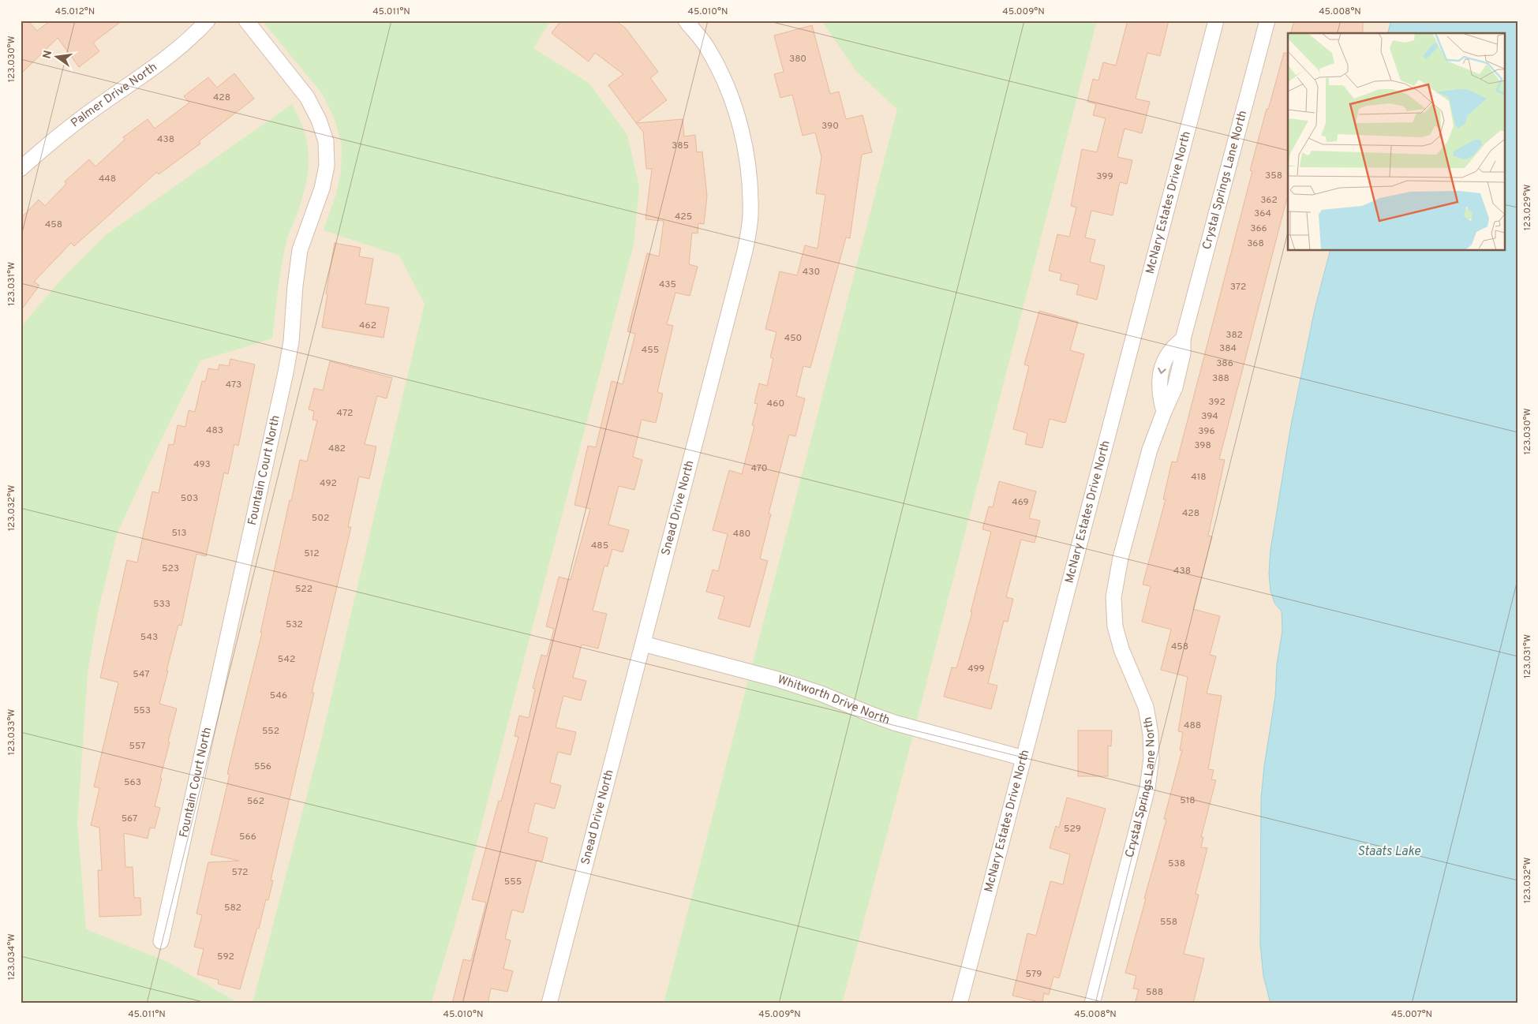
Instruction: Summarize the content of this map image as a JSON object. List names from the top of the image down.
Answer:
{
  "streets": {
    "street": [
      "Palmer Drive North",
      "Crystal Springs Lane North",
      "McNary Estates Drive North",
      "Fountain Court North",
      "Snead Drive North",
      "Whitworth Drive North"
    ]
  },
  "crossings": [
    ["McNary Estates Drive North", "Whitworth Drive North"],
    ["Snead Drive North", "Whitworth Drive North"]
  ],
  "water": ["Staats Lake"],
  "house_numbers": [
    "380",
    "428",
    "390",
    "438",
    "385",
    "358",
    "399",
    "448",
    "362",
    "364",
    "425",
    "458",
    "366",
    "368",
    "430",
    "435",
    "372",
    "462",
    "382",
    "450",
    "384",
    "455",
    "386",
    "388",
    "473",
    "392",
    "460",
    "472",
    "394",
    "483",
    "396",
    "398",
    "482",
    "493",
    "470",
    "418",
    "492",
    "503",
    "469",
    "428",
    "502",
    "513",
    "480",
    "485",
    "512",
    "523",
    "438",
    "522",
    "533",
    "532",
    "543",
    "458",
    "542",
    "499",
    "547",
    "546",
    "553",
    "488",
    "552",
    "557",
    "556",
    "563",
    "518",
    "562",
    "567",
    "529",
    "566",
    "538",
    "572",
    "555",
    "582",
    "558",
    "592",
    "579",
    "588"
  ],
  "north": "left",
  "coordinates": [
    "45.012°N",
    "45.011°N",
    "45.010°N",
    "45.009°N",
    "45.008°N",
    "123.030°W",
    "123.029°W",
    "123.031°W",
    "123.032°W",
    "123.033°W",
    "123.034°W",
    "45.007°N"
  ]
}
